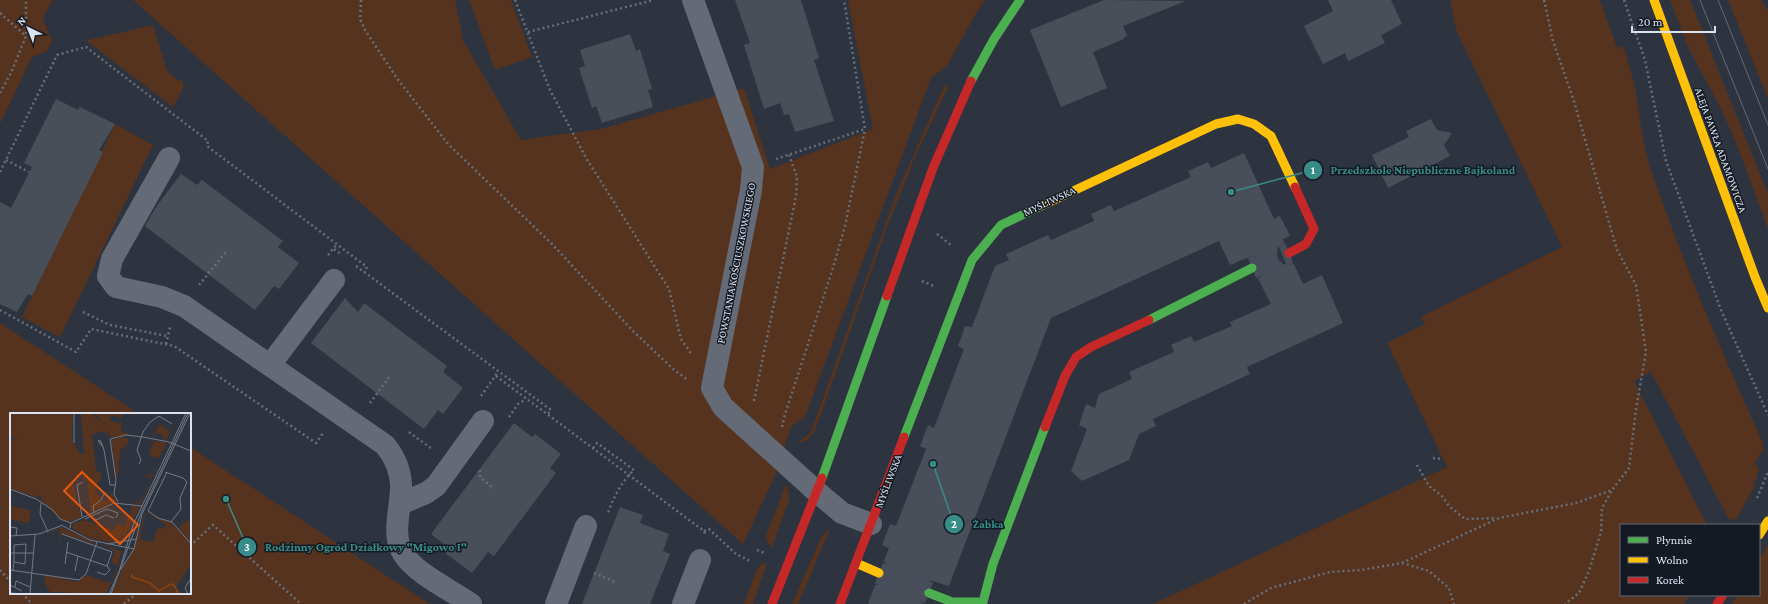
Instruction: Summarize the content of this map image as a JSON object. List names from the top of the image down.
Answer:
{
  "streets": {
    "street": ["ALEJA PAWŁA ADAMOWICZA", "MYŚLIWSKA", "POWSTANIA KOŚCIUSZKOWSKIEGO"]
  },
  "places": ["Przedszkole Niepubliczne Bajkoland", "Żabka", "Rodzinny Ogród Działkowy \"Migowo I\""],
  "legend": ["Płynnie", "Wolno", "Korek"],
  "scale_bar": "20 m",
  "north": "top left"
}
